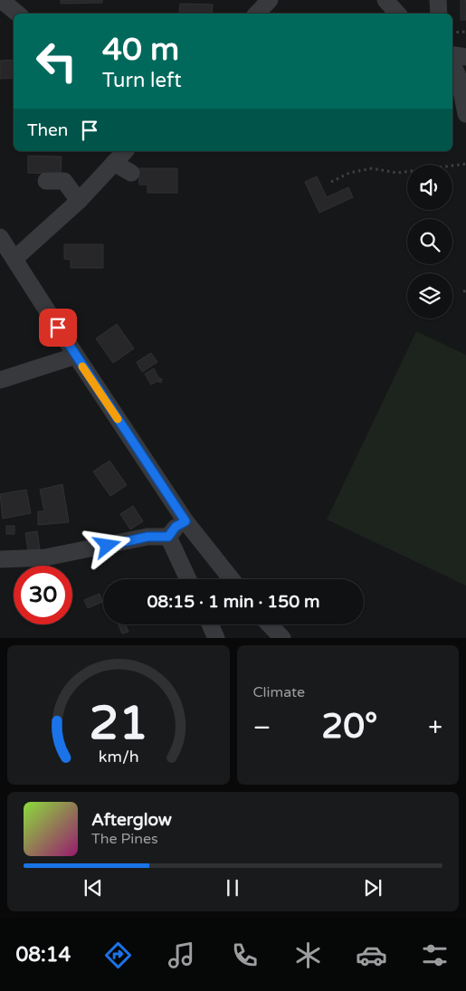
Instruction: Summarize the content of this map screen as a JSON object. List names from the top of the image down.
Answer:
{
  "page": {
    "turn": ["40 m", "Turn left"],
    "then": "Then",
    "limit": "30",
    "trip": "08:15 · 1 min · 150 m",
    "tile": "Climate",
    "heat": ["−", "20°", "+"],
    "song": ["Afterglow", "The Pines"],
    "tabs": "08:14",
    "gauge": ["21", "km/h"]
  }
}
